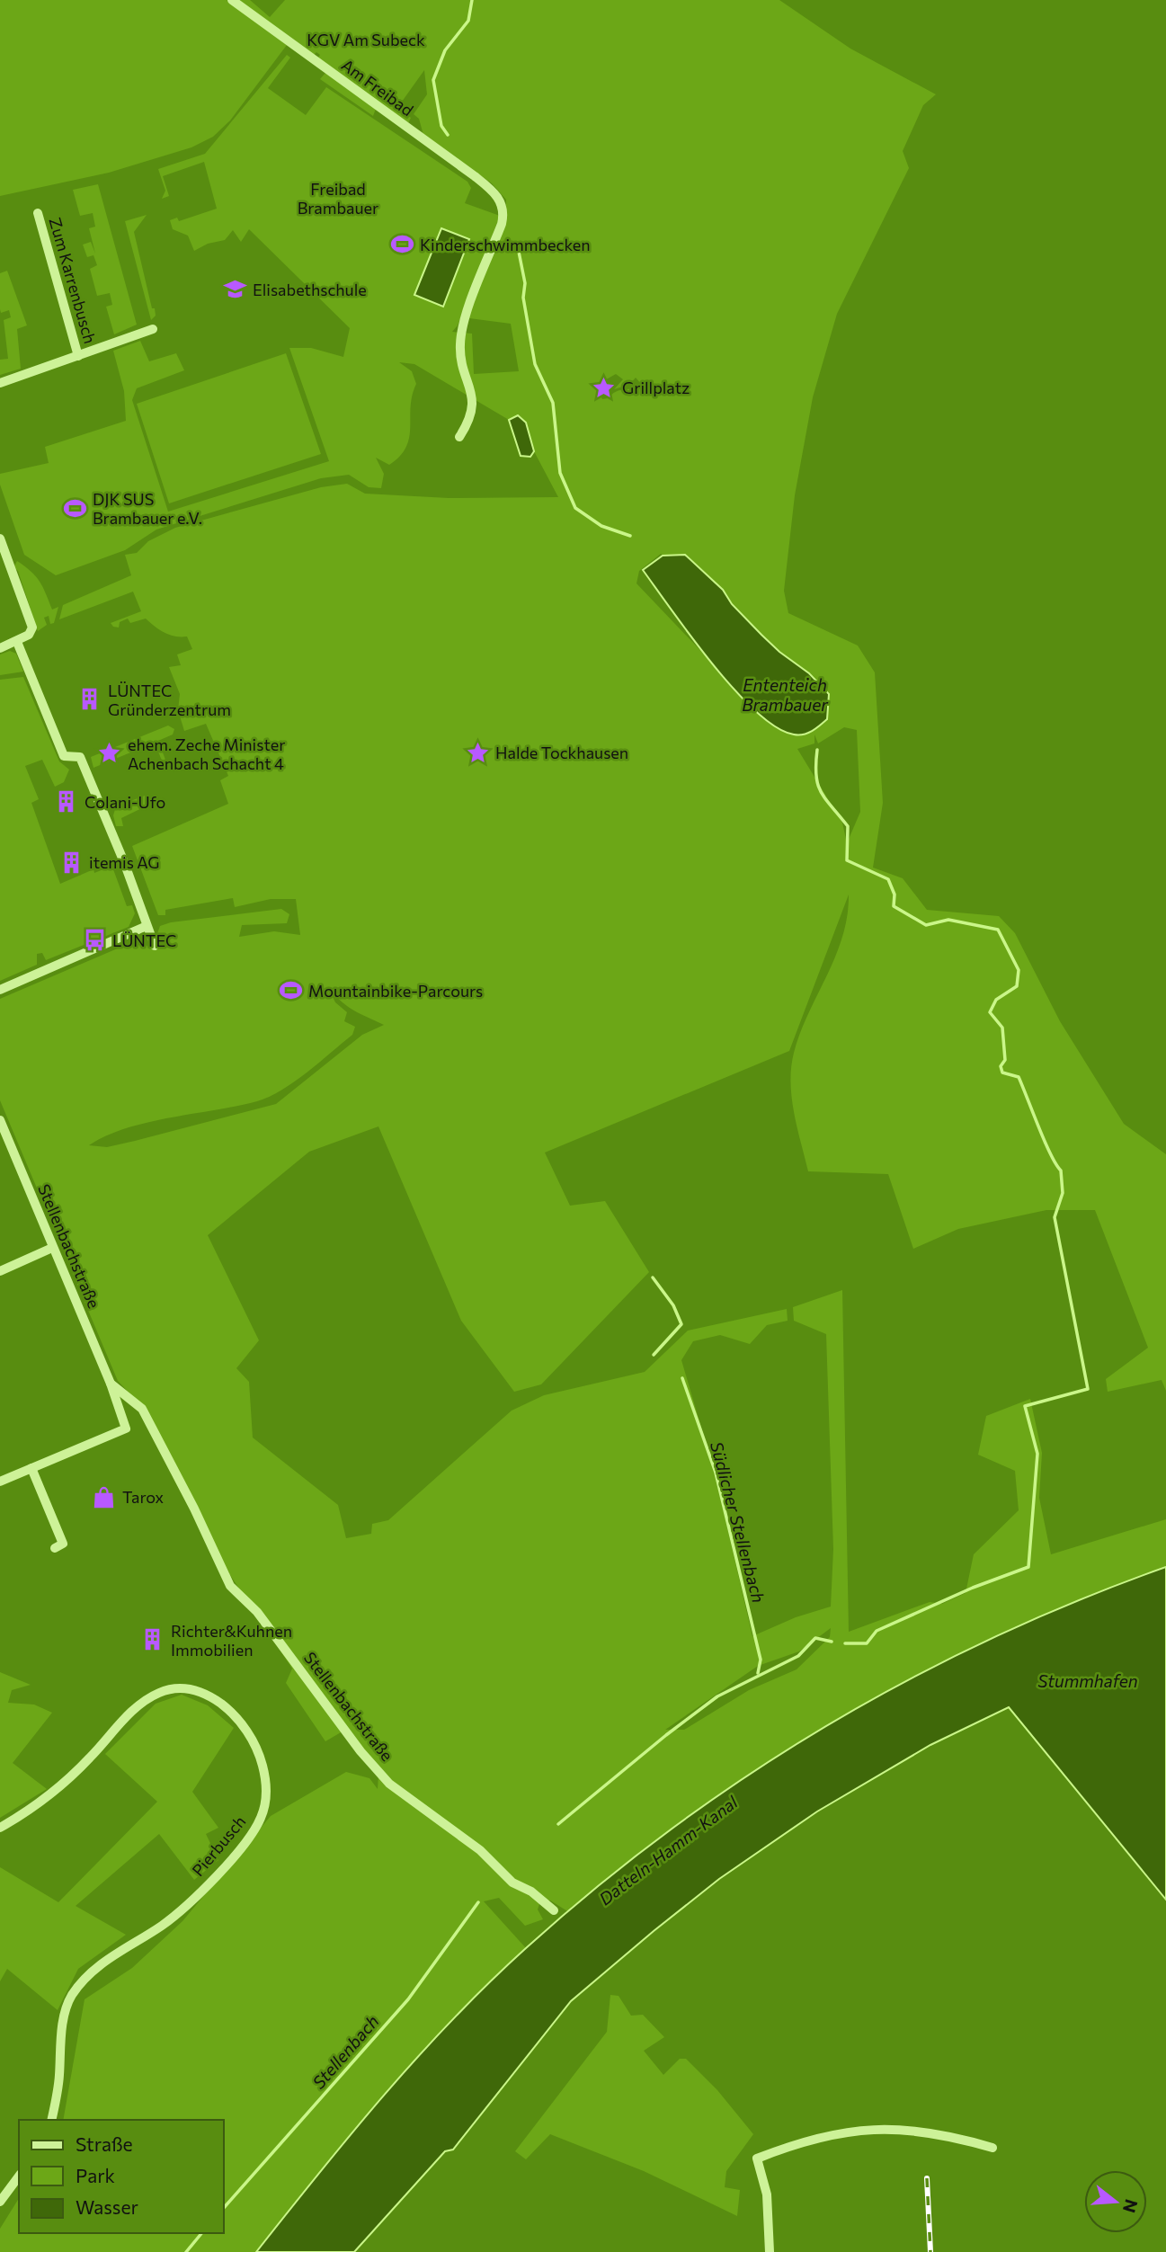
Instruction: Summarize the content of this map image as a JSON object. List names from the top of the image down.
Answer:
{
  "streets": {
    "street": [
      "Am Freibad",
      "Zum Karrenbusch",
      "Stellenbachstraße",
      "Pierbusch"
    ]
  },
  "water": [
    "Ententeich Brambauer",
    "Südlicher Stellenbach",
    "Stummhafen",
    "Datteln-Hamm-Kanal",
    "Stellenbach"
  ],
  "parks": ["KGV Am Subeck", "Freibad Brambauer"],
  "places": {
    "sports": ["Kinderschwimmbecken", "DJK SUS Brambauer e.V.", "Mountainbike-Parcours"],
    "school or university": ["Elisabethschule"],
    "place": ["Grillplatz", "Halde Tockhausen", "ehem. Zeche Minister Achenbach Schacht 4"],
    "building": [
      "LÜNTEC Gründerzentrum",
      "Colani-Ufo",
      "itemis AG",
      "Richter&Kuhnen Immobilien"
    ],
    "bus stop": ["LÜNTEC"],
    "shop": ["Tarox"]
  },
  "legend": ["Straße", "Park", "Wasser"],
  "north": "right"
}
